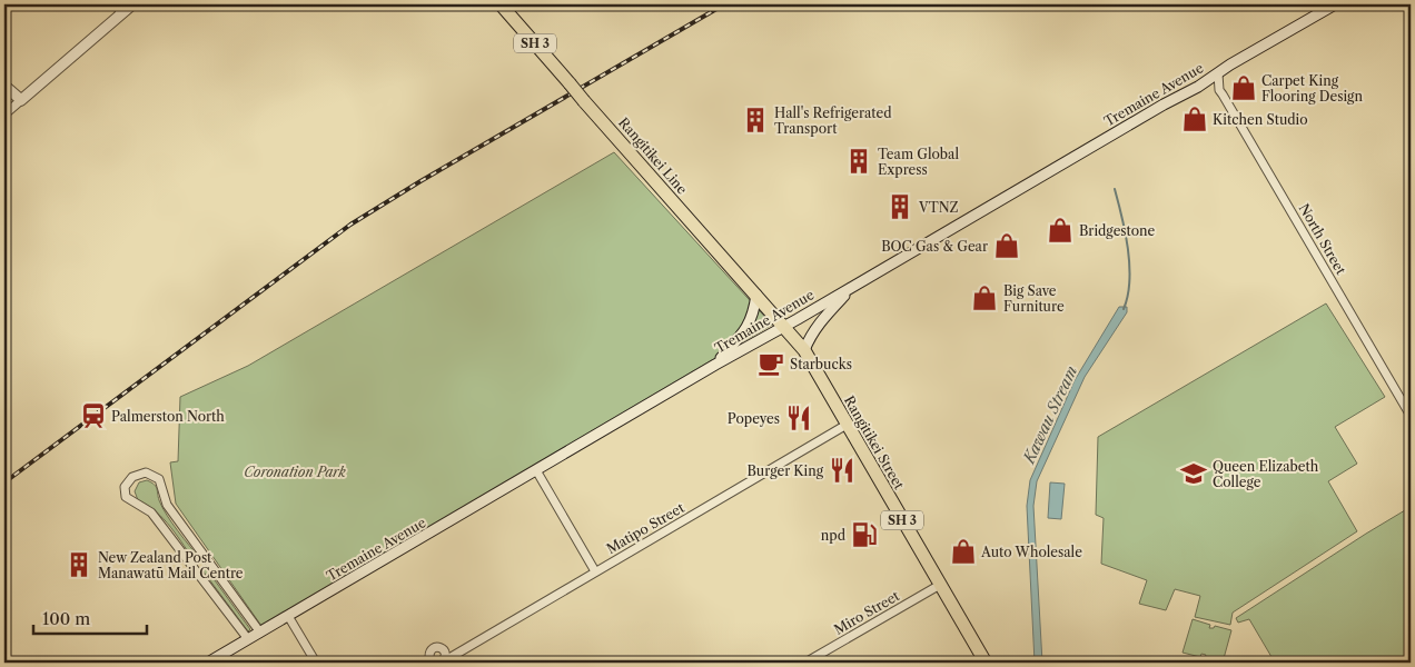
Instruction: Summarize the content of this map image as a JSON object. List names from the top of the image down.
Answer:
{
  "streets": {
    "highway": ["SH 3", "Rangitikei Line", "Rangitikei Street"],
    "main road": ["Tremaine Avenue"],
    "street": ["North Street", "Matipo Street", "Miro Street"]
  },
  "crossings": [
    ["Tremaine Avenue", "Rangitikei Line"],
    ["Tremaine Avenue", "North Street"],
    ["Tremaine Avenue", "Rangitikei Street"],
    ["Rangitikei Line", "Rangitikei Street"],
    ["Rangitikei Street", "Matipo Street"],
    ["Rangitikei Street", "Miro Street"]
  ],
  "water": ["Kawau Stream"],
  "parks": ["Coronation Park"],
  "places": {
    "shop": [
      "Carpet King Flooring Design",
      "Kitchen Studio",
      "Bridgestone",
      "BOC Gas & Gear",
      "Big Save Furniture",
      "Auto Wholesale"
    ],
    "building": [
      "Hall's Refrigerated Transport",
      "Team Global Express",
      "VTNZ",
      "New Zealand Post Manawatū Mail Centre"
    ],
    "cafe": ["Starbucks"],
    "station": ["Palmerston North"],
    "restaurant": ["Popeyes", "Burger King"],
    "school or university": ["Queen Elizabeth College"],
    "fuel station": ["npd"]
  },
  "scale_bar": "100 m"
}
